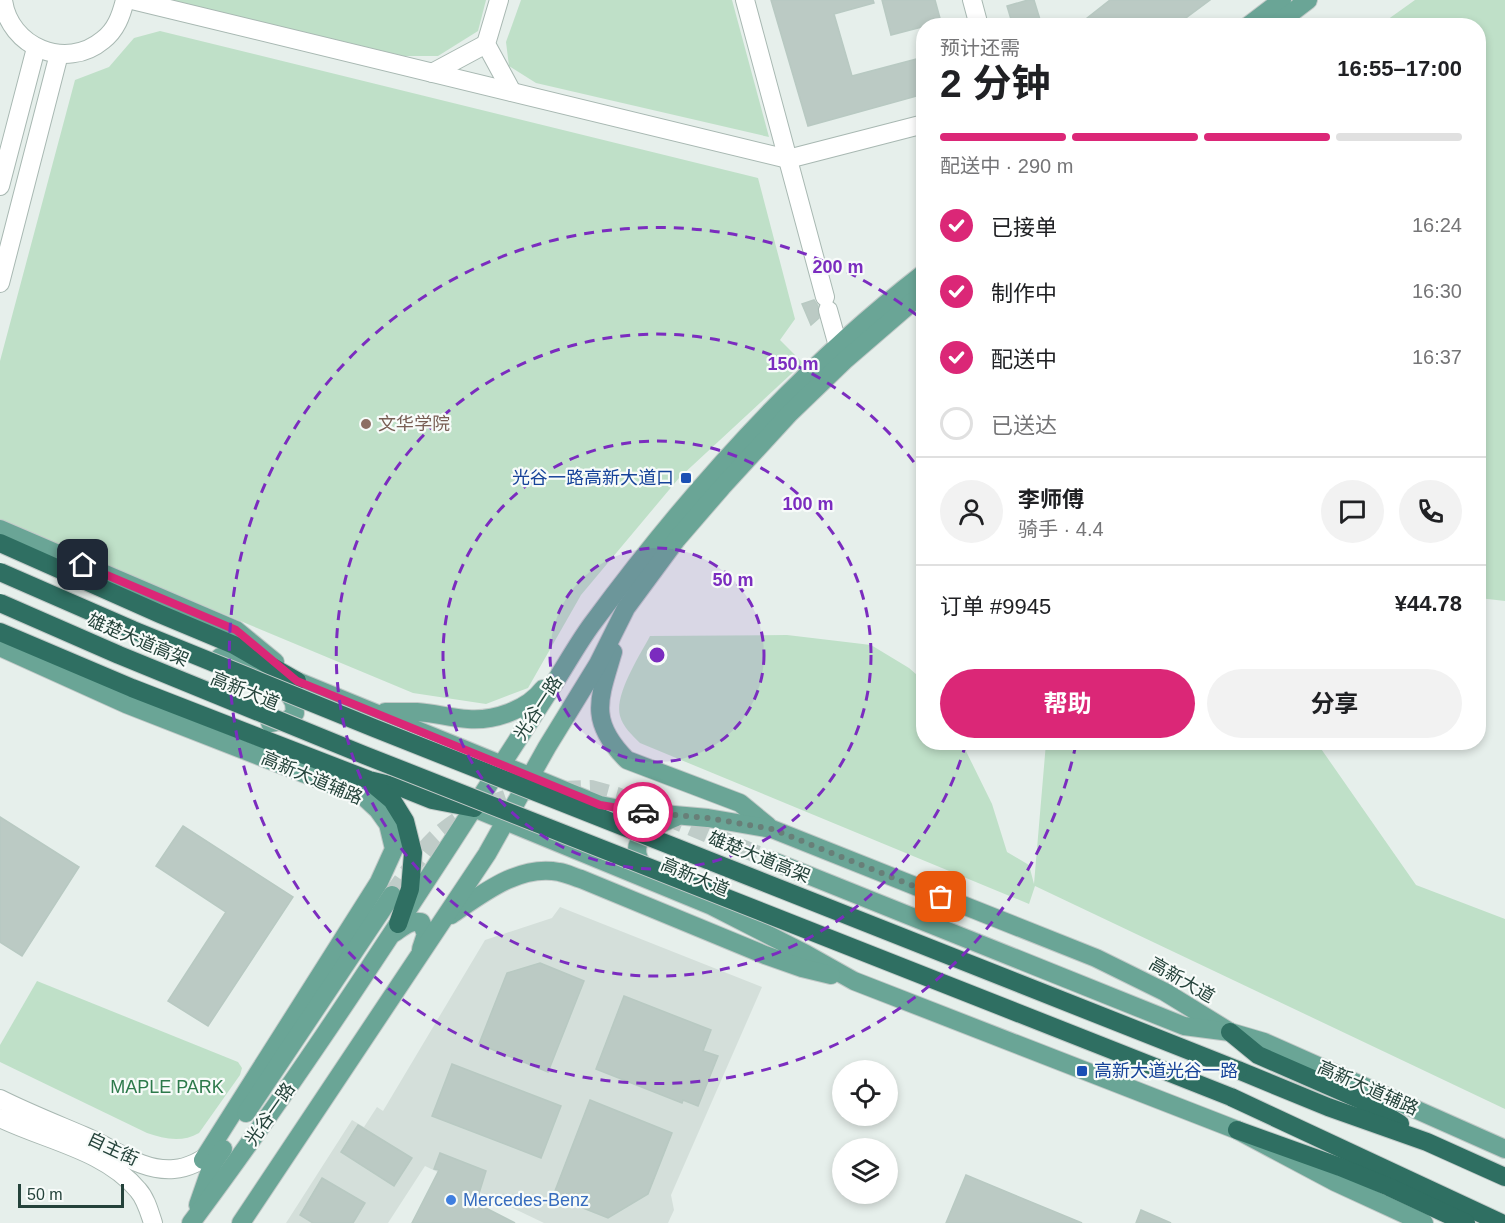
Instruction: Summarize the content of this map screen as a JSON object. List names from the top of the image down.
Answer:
{
  "streets": {
    "highway": ["雄楚大道高架"],
    "main road": ["高新大道", "光谷一路", "高新大道辅路"],
    "street": ["自主街"]
  },
  "crossings": [
    ["高新大道", "光谷一路"],
    ["高新大道", "高新大道辅路"],
    ["高新大道辅路", "自主街"]
  ],
  "parks": ["MAPLE PARK"],
  "places": {
    "other": ["文华学院", "Mercedes-Benz"],
    "transit": ["光谷一路高新大道口", "高新大道光谷一路"]
  },
  "scale_bar": "50 m",
  "page": {
    "heading": ["2 分钟", "预计还需", "16:55–17:00"],
    "panel": [
      "李师傅",
      "骑手 · 4.4",
      "订单 #9945",
      "¥44.78"
    ],
    "bar": "配送中 · 290 m",
    "list": [
      ["已接单", "16:24"],
      ["制作中", "16:30"],
      ["配送中", "16:37"],
      "已送达"
    ],
    "buttons": ["帮助", "分享"],
    "scale": "50 m"
  },
  "rings": [
    "200 m",
    "150 m",
    "100 m",
    "50 m"
  ]
}
